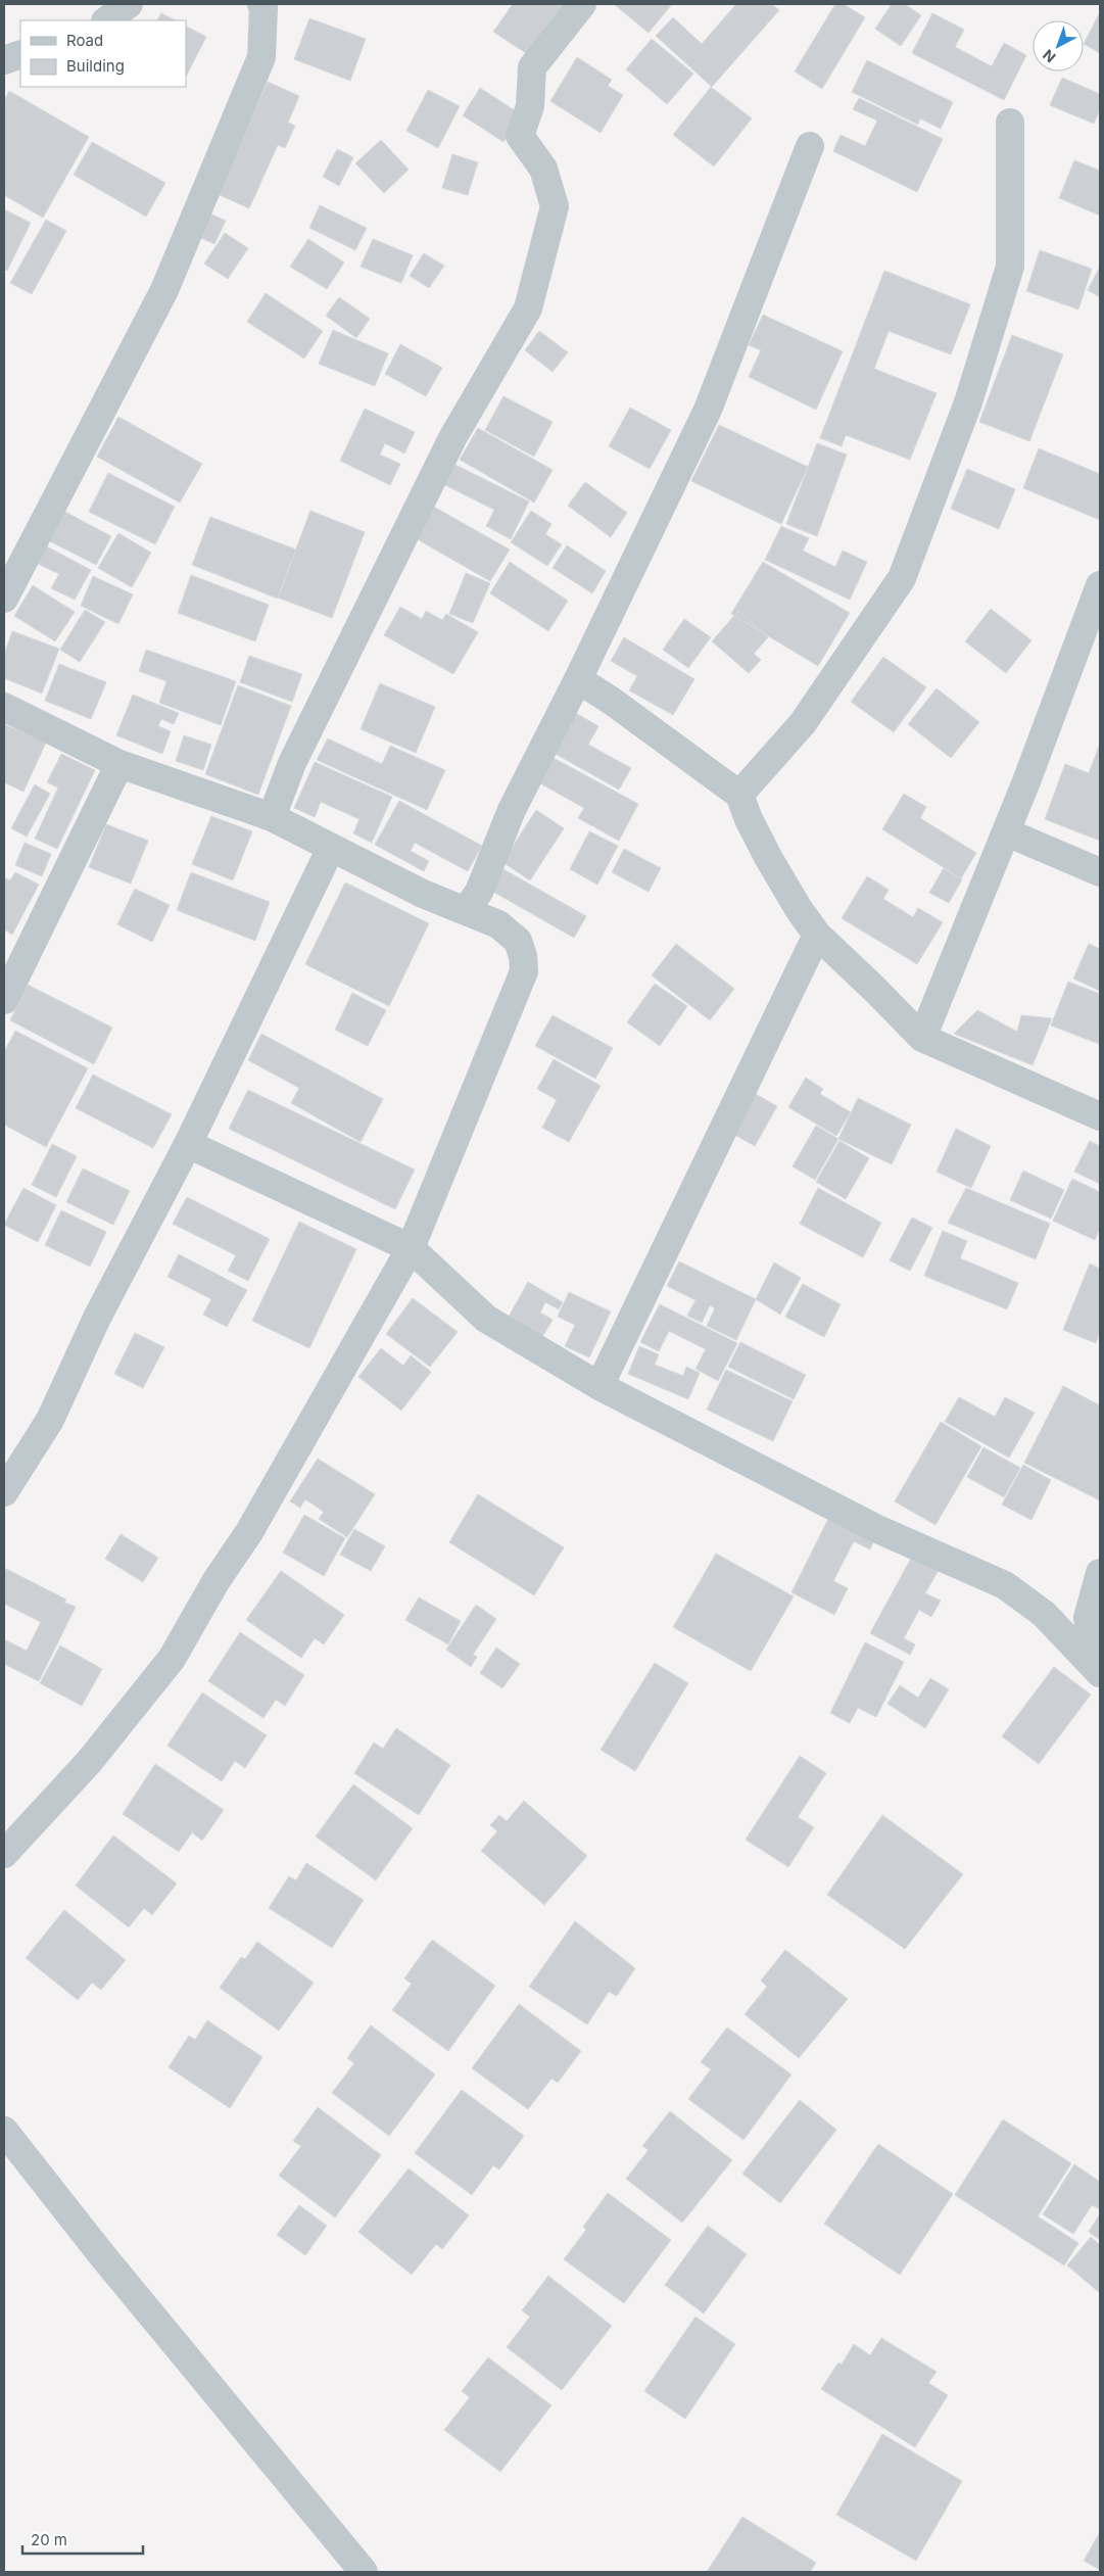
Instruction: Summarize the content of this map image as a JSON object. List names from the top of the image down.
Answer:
{
  "legend": ["Road", "Building"],
  "scale_bar": "20 m",
  "north": "bottom left"
}
